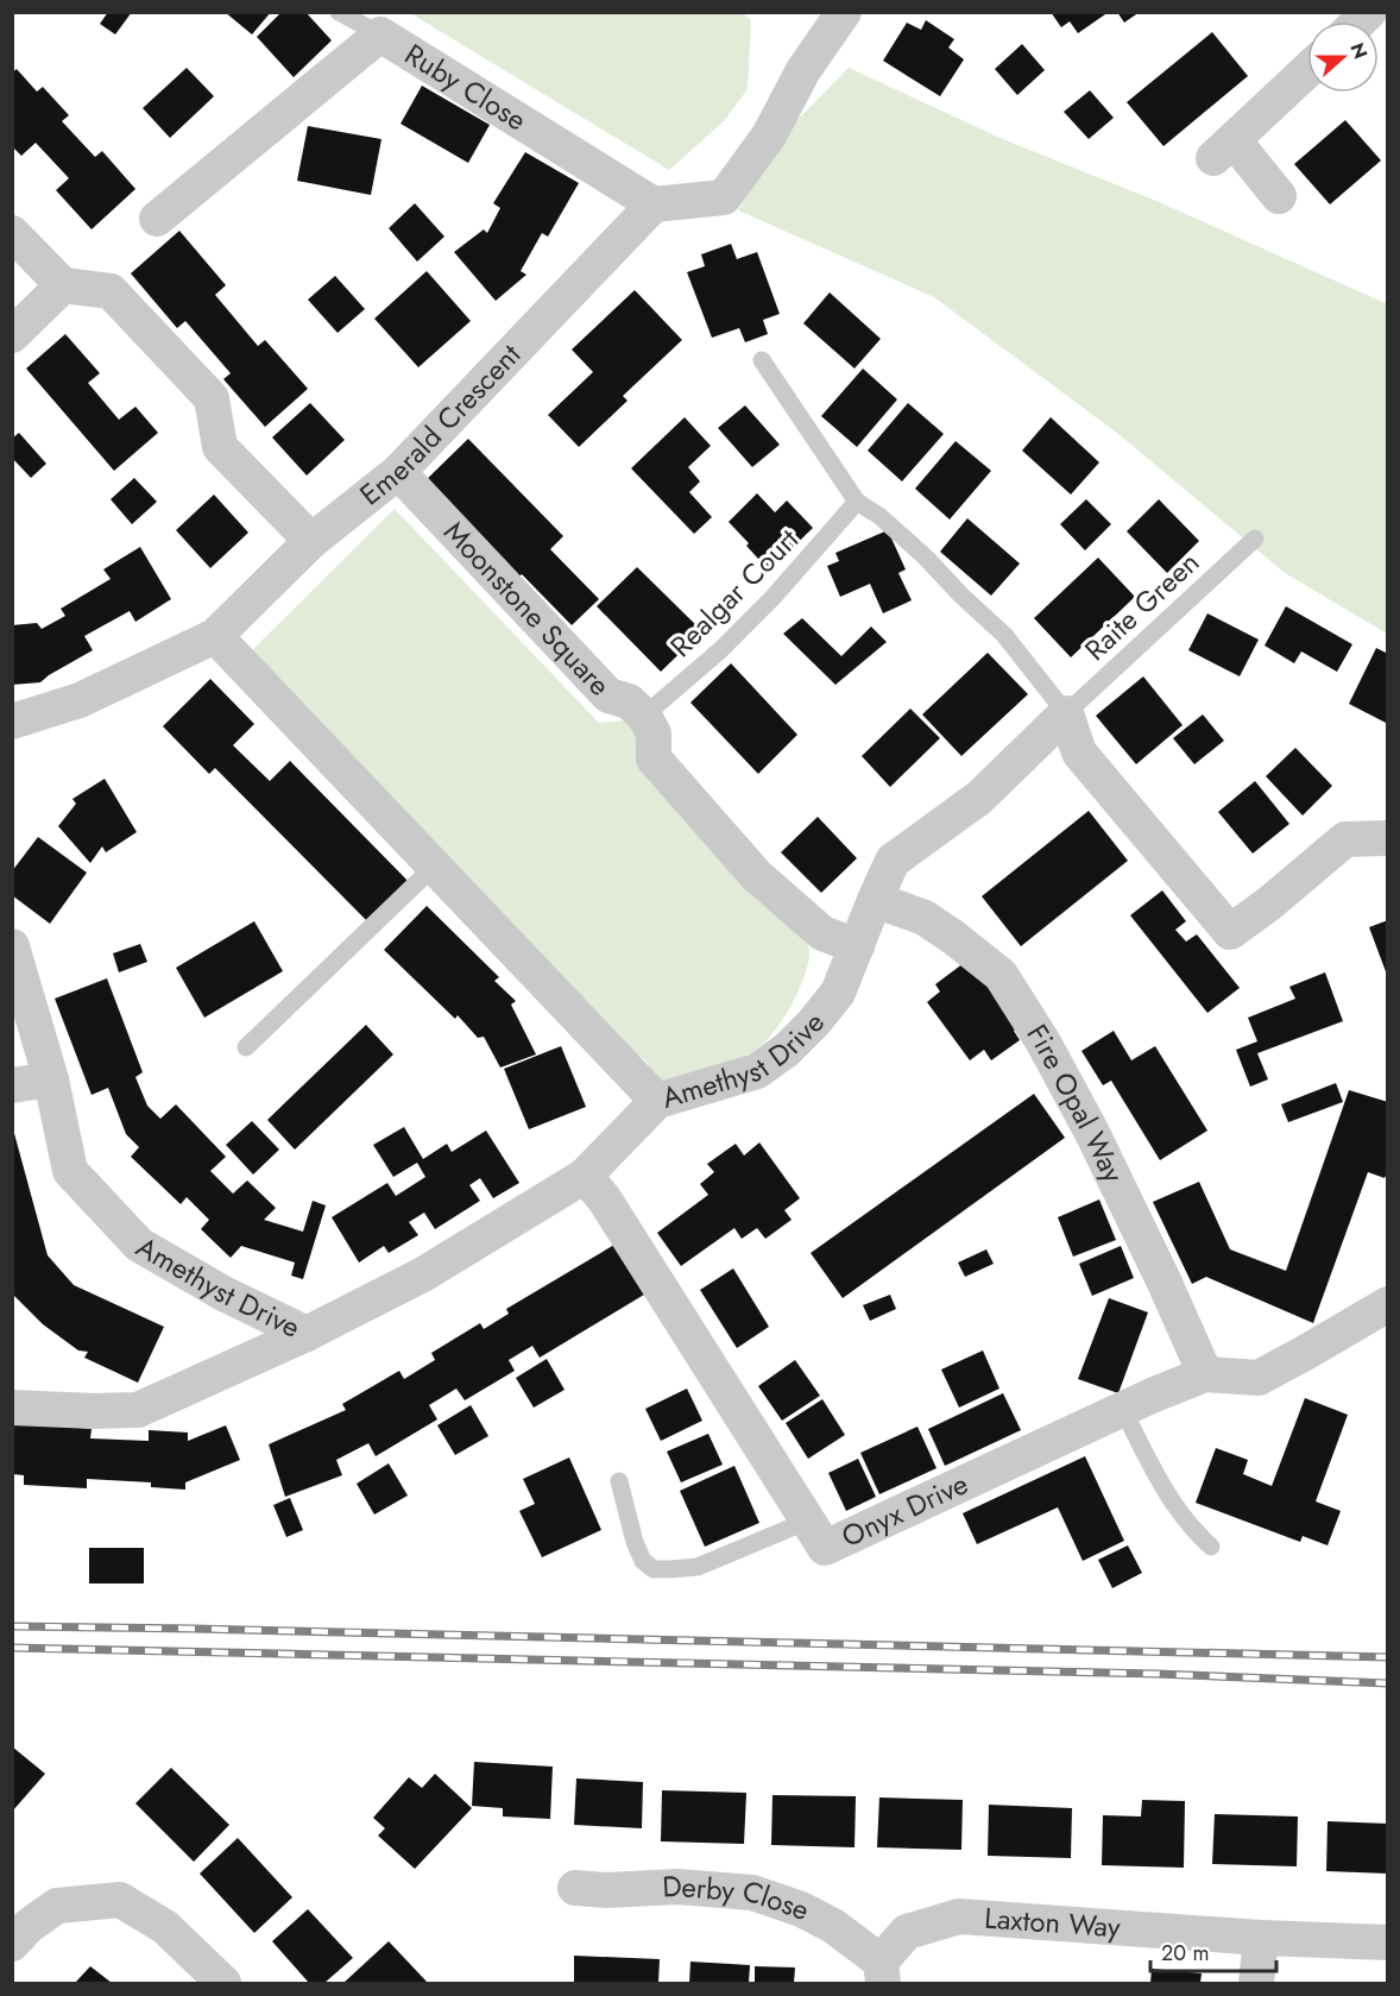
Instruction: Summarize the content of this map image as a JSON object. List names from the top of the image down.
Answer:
{
  "streets": {
    "street": [
      "Ruby Close",
      "Emerald Crescent",
      "Moonstone Square",
      "Amethyst Drive",
      "Fire Opal Way",
      "Onyx Drive",
      "Derby Close",
      "Laxton Way"
    ],
    "lane": ["Realgar Court", "Raite Green"]
  },
  "crossings": [
    ["Ruby Close", "Emerald Crescent"],
    ["Emerald Crescent", "Moonstone Square"],
    ["Realgar Court", "Moonstone Square"],
    ["Raite Green", "Amethyst Drive"],
    ["Amethyst Drive", "Fire Opal Way"],
    ["Amethyst Drive", "Onyx Drive"],
    ["Fire Opal Way", "Onyx Drive"],
    ["Derby Close", "Laxton Way"]
  ],
  "scale_bar": "20 m",
  "north": "right"
}
